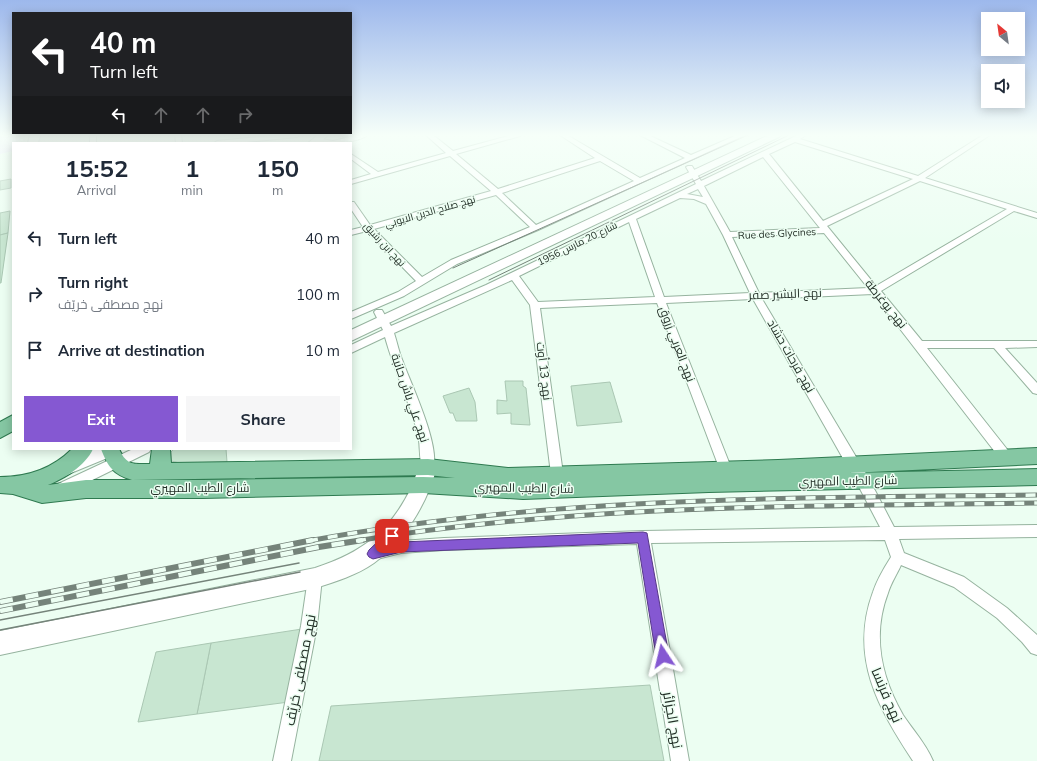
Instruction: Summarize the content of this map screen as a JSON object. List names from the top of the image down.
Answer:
{
  "streets": {
    "main road": ["شارع 20 مارس 1956", "شارع الطيب المهيري"],
    "street": [
      "نهج صلاح الدين الايوبي",
      "Rue des Glycines",
      "نهج ابن رشيق",
      "نهج البشير صفر",
      "نهج يوغرطة",
      "نهج العربي زروق",
      "نهج فرحات حشاد",
      "نهج 13 أوت",
      "نهج علي باش حانبة",
      "نهج مصطفى خريّف",
      "نهج فرنسا",
      "نهج الجزائر"
    ]
  },
  "crossings": [
    ["نهج صلاح الدين الايوبي", "نهج ابن رشيق"],
    ["Rue des Glycines", "نهج يوغرطة"],
    ["Rue des Glycines", "نهج فرحات حشاد"],
    ["شارع 20 مارس 1956", "نهج ابن رشيق"],
    ["شارع 20 مارس 1956", "نهج العربي زروق"],
    ["شارع 20 مارس 1956", "نهج فرحات حشاد"],
    ["شارع 20 مارس 1956", "نهج 13 أوت"],
    ["شارع 20 مارس 1956", "نهج علي باش حانبة"],
    ["نهج البشير صفر", "نهج يوغرطة"],
    ["نهج البشير صفر", "نهج العربي زروق"],
    ["نهج البشير صفر", "نهج فرحات حشاد"],
    ["نهج البشير صفر", "نهج 13 أوت"],
    ["نهج يوغرطة", "شارع الطيب المهيري"],
    ["نهج العربي زروق", "شارع الطيب المهيري"],
    ["نهج فرحات حشاد", "شارع الطيب المهيري"],
    ["نهج 13 أوت", "شارع الطيب المهيري"],
    ["نهج علي باش حانبة", "شارع الطيب المهيري"]
  ],
  "north": "top left",
  "page": {
    "turn": ["40 m", "Turn left"],
    "eta": [
      "15:52",
      "Arrival",
      "1",
      "min",
      "150",
      "m"
    ],
    "list": [
      {
        "name": "Turn left",
        "value": "40 m"
      },
      {
        "name": "Turn right",
        "note": "نهج مصطفى خريّف",
        "value": "100 m"
      },
      {
        "name": "Arrive at destination",
        "value": "10 m"
      }
    ],
    "buttons": ["Exit", "Share"]
  }
}
